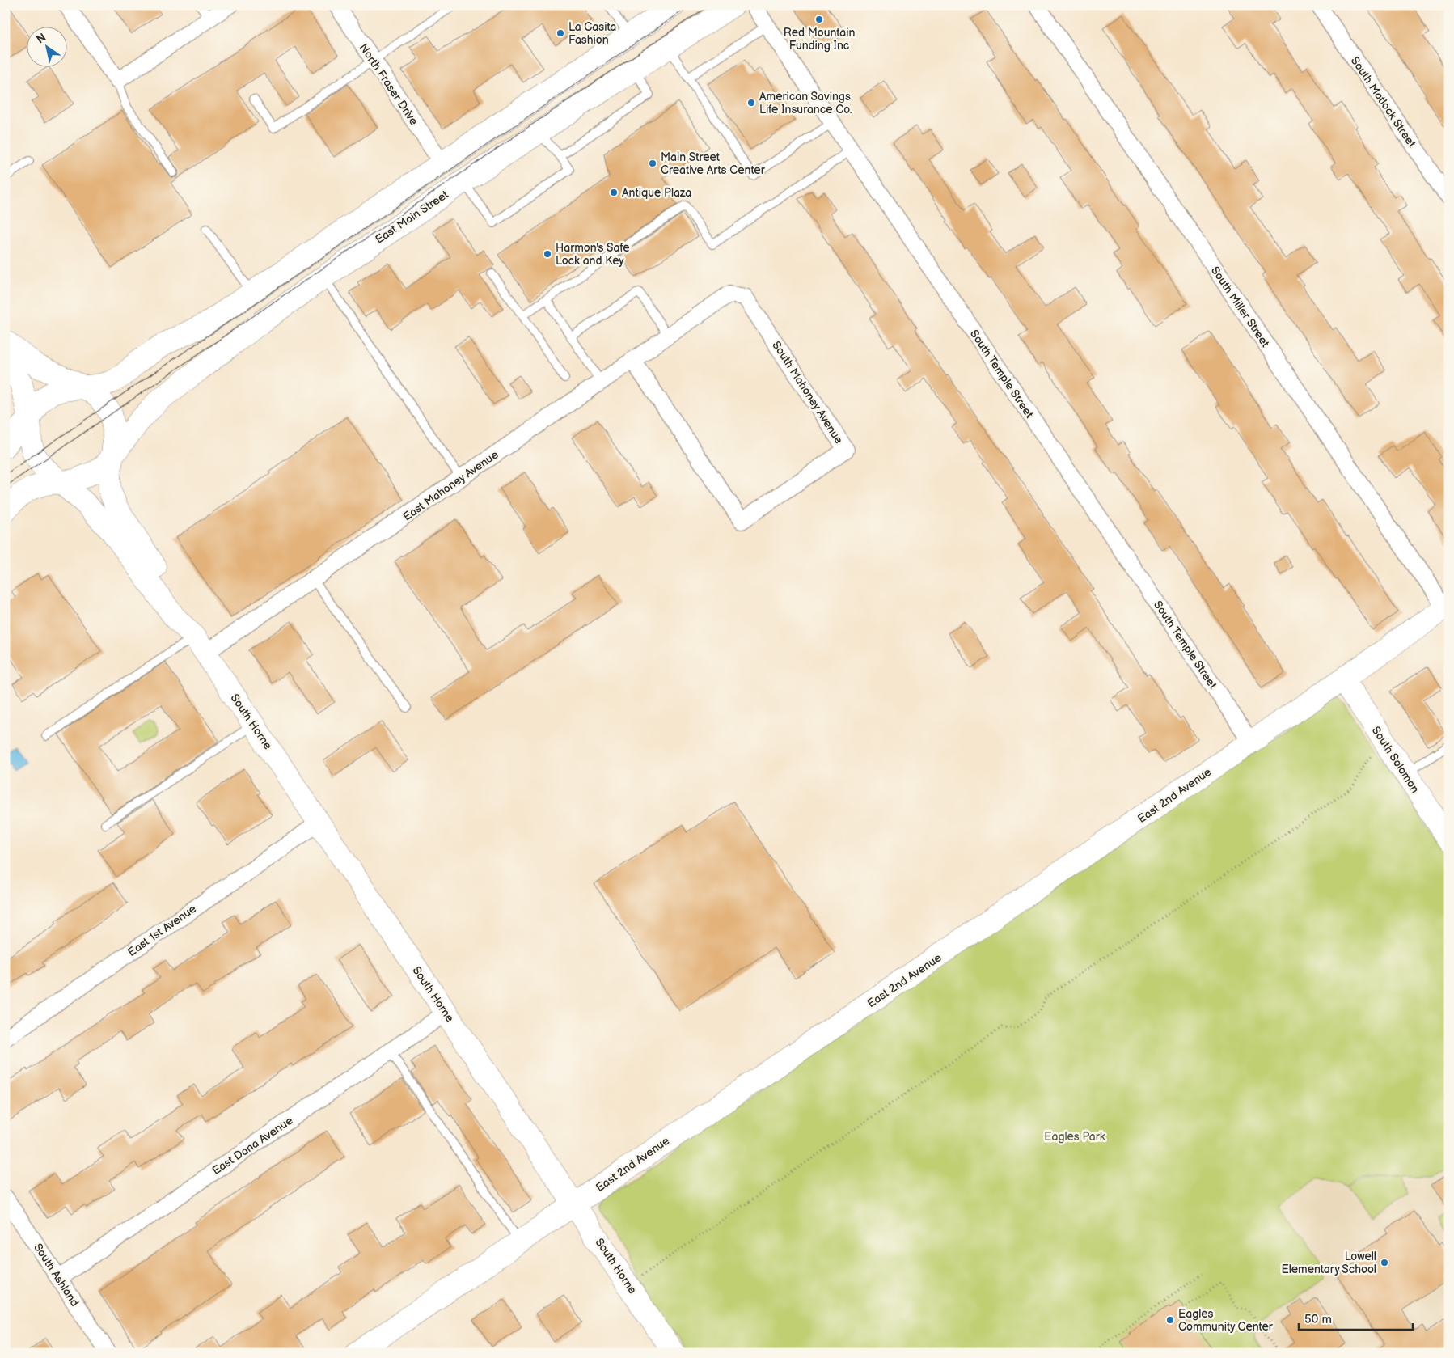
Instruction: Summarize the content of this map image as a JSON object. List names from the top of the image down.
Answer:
{
  "streets": {
    "street": [
      "North Fraser Drive",
      "South Matlock Street",
      "East Main Street",
      "South Miller Street",
      "South Temple Street",
      "South Mahoney Avenue",
      "East Mahoney Avenue",
      "South Horne",
      "South Solomon",
      "East 2nd Avenue",
      "East 1st Avenue",
      "East Dana Avenue",
      "South Ashland"
    ]
  },
  "crossings": [
    ["East Main Street", "South Horne"],
    ["South Miller Street", "East 2nd Avenue"],
    ["South Temple Street", "East 2nd Avenue"],
    ["South Mahoney Avenue", "East Mahoney Avenue"],
    ["East Mahoney Avenue", "South Horne"],
    ["South Horne", "East 2nd Avenue"],
    ["South Horne", "East 1st Avenue"],
    ["South Horne", "East Dana Avenue"],
    ["South Solomon", "East 2nd Avenue"],
    ["East Dana Avenue", "South Ashland"]
  ],
  "parks": ["Eagles Park"],
  "places": [
    "Red Mountain Funding Inc",
    "La Casita Fashion",
    "American Savings Life Insurance Co.",
    "Main Street Creative Arts Center",
    "Antique Plaza",
    "Harmon's Safe Lock and Key",
    "Lowell Elementary School",
    "Eagles Community Center"
  ],
  "scale_bar": "50 m",
  "north": "top left"
}
